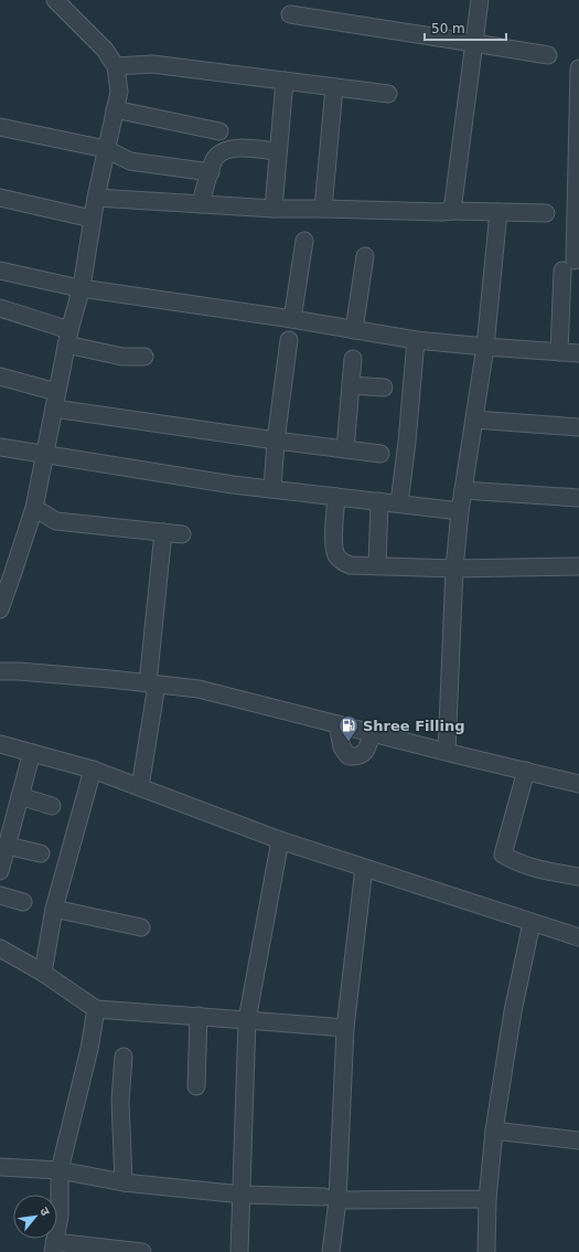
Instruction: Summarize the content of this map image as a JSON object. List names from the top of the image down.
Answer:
{
  "places": {
    "fuel station": ["Shree Filling"]
  },
  "scale_bar": "50 m",
  "north": "top right"
}
